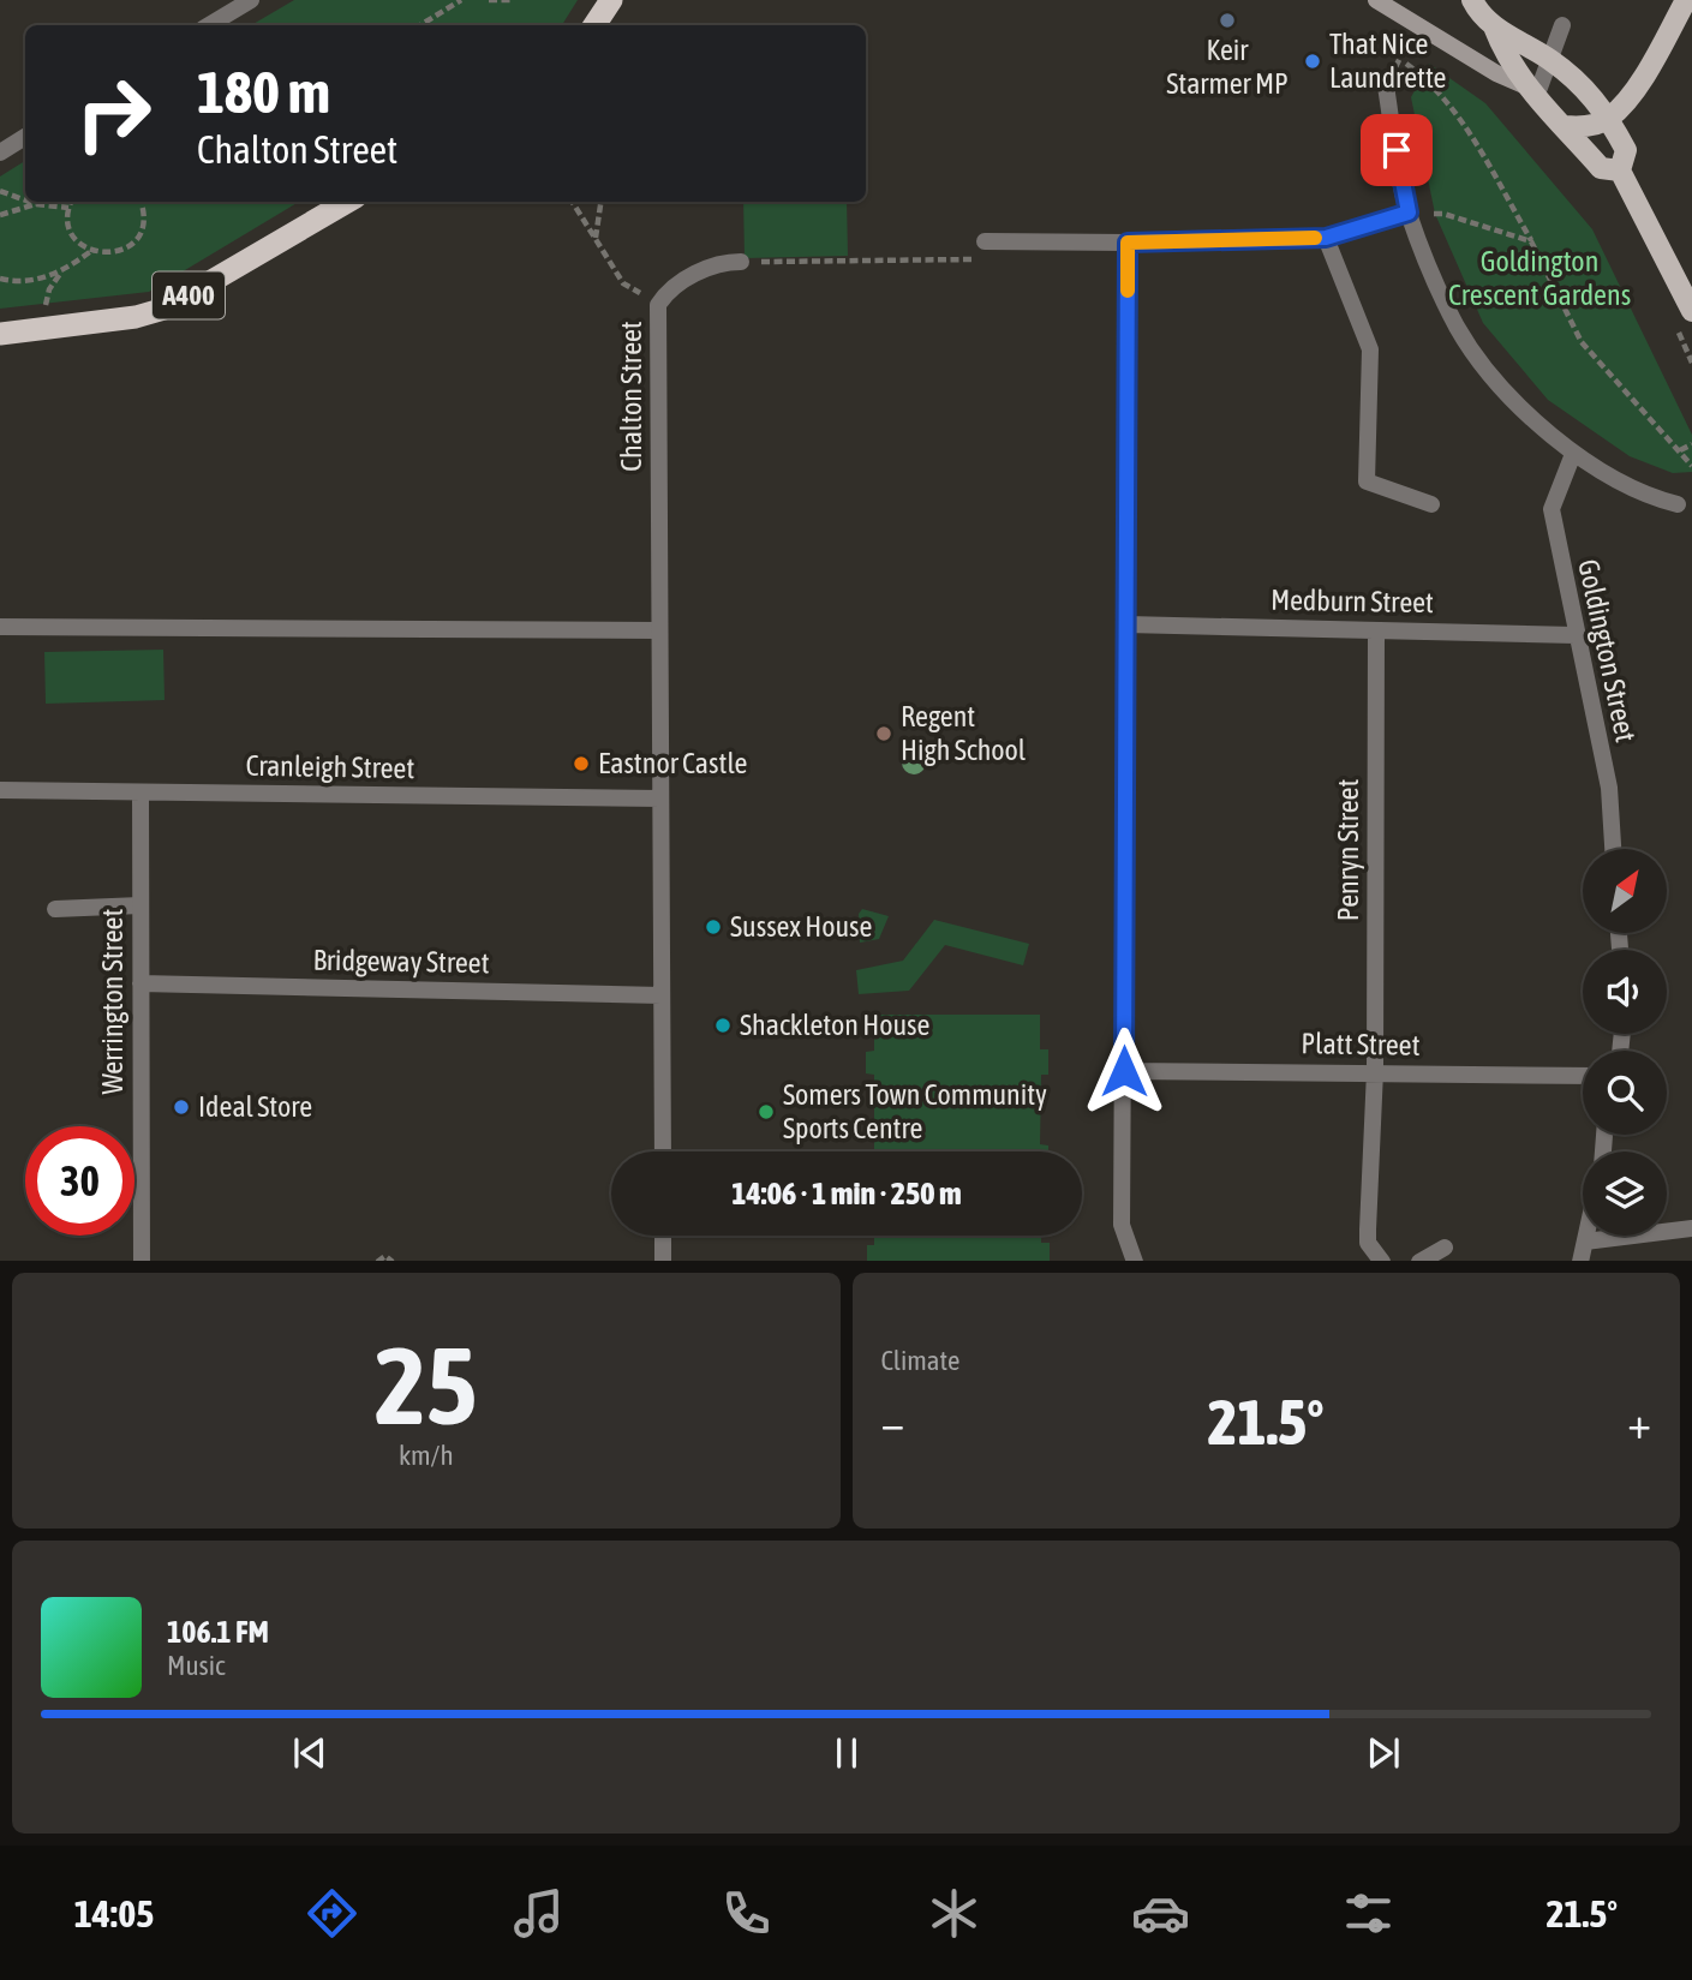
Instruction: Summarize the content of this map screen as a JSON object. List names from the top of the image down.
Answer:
{
  "streets": {
    "highway": ["A400"],
    "street": [
      "Chalton Street",
      "Medburn Street",
      "Goldington Street",
      "Cranleigh Street",
      "Penryn Street",
      "Bridgeway Street",
      "Werrington Street",
      "Platt Street"
    ]
  },
  "crossings": [
    ["Chalton Street", "Cranleigh Street"],
    ["Chalton Street", "Bridgeway Street"],
    ["Medburn Street", "Goldington Street"],
    ["Medburn Street", "Penryn Street"],
    ["Cranleigh Street", "Werrington Street"],
    ["Penryn Street", "Platt Street"],
    ["Bridgeway Street", "Werrington Street"]
  ],
  "parks": ["Goldington Crescent Gardens"],
  "places": [
    "Keir Starmer MP",
    "That Nice Laundrette",
    "Regent High School",
    "Eastnor Castle",
    "Sussex House",
    "Shackleton House",
    "Ideal Store",
    "Somers Town Community Sports Centre"
  ],
  "north": "top right",
  "page": {
    "turn": ["180 m", "Chalton Street"],
    "limit": "30",
    "trip": "14:06 · 1 min · 250 m",
    "tile": [
      ["25", "km/h"],
      "Climate"
    ],
    "heat": ["−", "21.5°", "+"],
    "song": ["106.1 FM", "Music"],
    "tabs": ["14:05", "21.5°"]
  }
}
